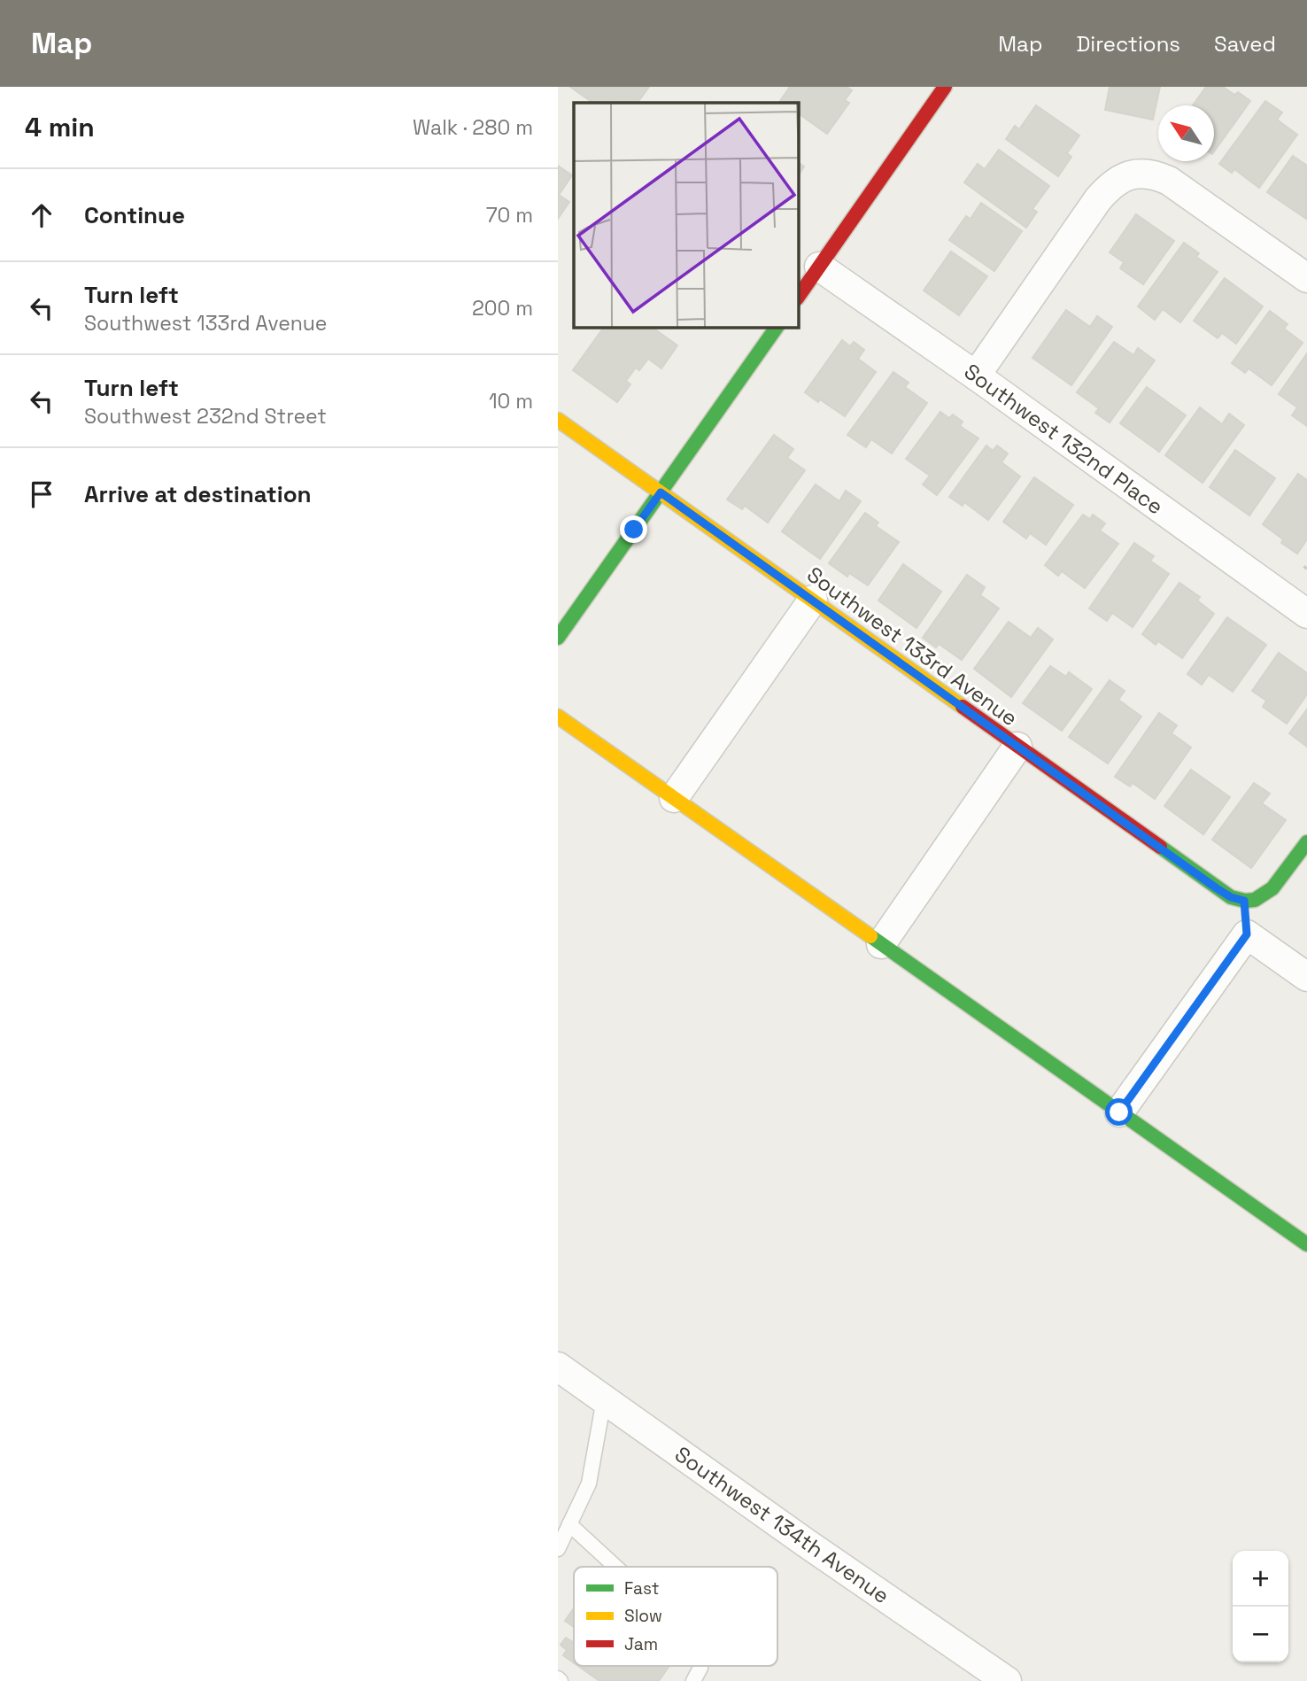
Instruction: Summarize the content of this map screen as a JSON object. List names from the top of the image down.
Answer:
{
  "streets": {
    "street": ["Southwest 132nd Place", "Southwest 133rd Avenue", "Southwest 134th Avenue"]
  },
  "legend": ["Fast", "Slow", "Jam"],
  "north": "top left",
  "page": {
    "header": "Map",
    "nav": ["Map", "Directions", "Saved"],
    "heading": ["4 min", "Walk · 280 m"],
    "list": [
      ["Continue", "70 m"],
      ["Turn left", "Southwest 133rd Avenue", "200 m"],
      ["Turn left", "Southwest 232nd Street", "10 m"],
      "Arrive at destination"
    ],
    "map_buttons": ["+", "−"]
  }
}
